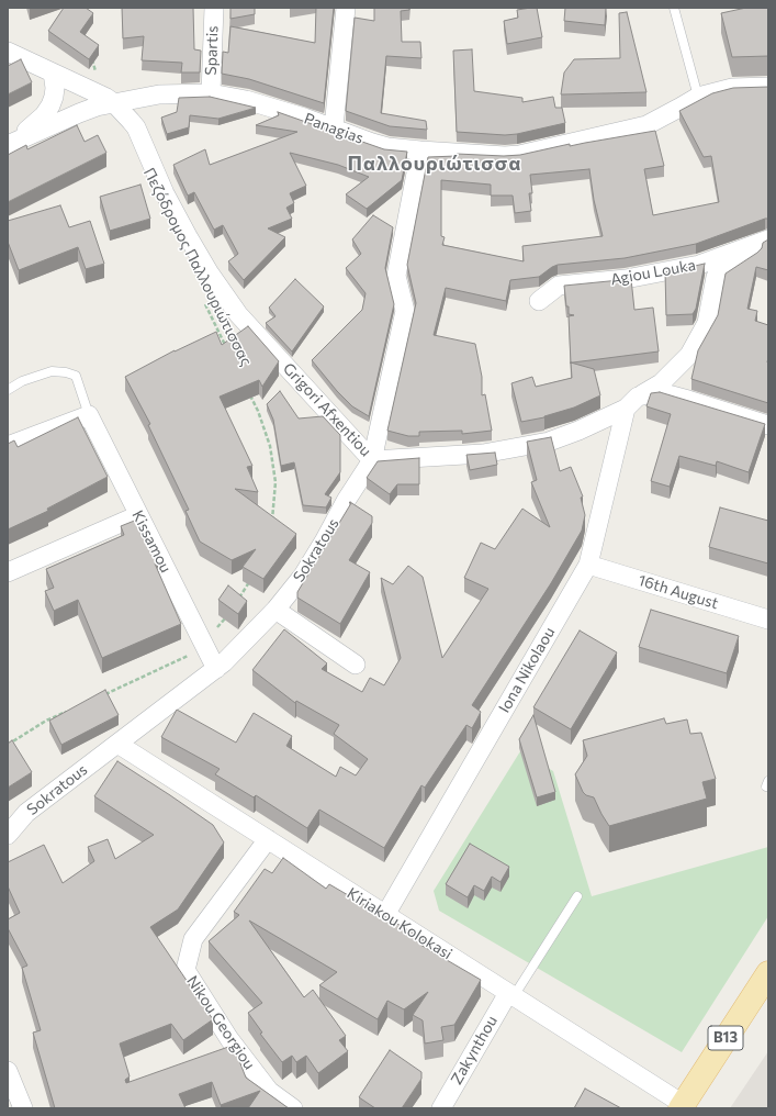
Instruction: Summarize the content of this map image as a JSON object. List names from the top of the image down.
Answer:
{
  "streets": {
    "main road": ["B13"],
    "street": [
      "Spartis",
      "Panagias",
      "Agiou Louka",
      "Grigori Afxentiou",
      "Kissamou",
      "Sokratous",
      "16th August",
      "Iona Nikolaou",
      "Kiriakou Kolokasi",
      "Nikou Georgiou",
      "Zakynthou"
    ],
    "path": ["Πεζόδρομος Παλλουριώτισσας"]
  },
  "crossings": [
    ["Spartis", "Panagias"],
    ["Panagias", "Grigori Afxentiou"],
    ["Panagias", "Sokratous"],
    ["Grigori Afxentiou", "Sokratous"],
    ["Grigori Afxentiou", "Iona Nikolaou"],
    ["Kissamou", "Sokratous"],
    ["Sokratous", "Kiriakou Kolokasi"],
    ["16th August", "Iona Nikolaou"],
    ["Iona Nikolaou", "Kiriakou Kolokasi"],
    ["Kiriakou Kolokasi", "Nikou Georgiou"],
    ["Kiriakou Kolokasi", "B13"],
    ["Kiriakou Kolokasi", "Zakynthou"]
  ],
  "districts": ["Παλλουριώτισσα"]
}
